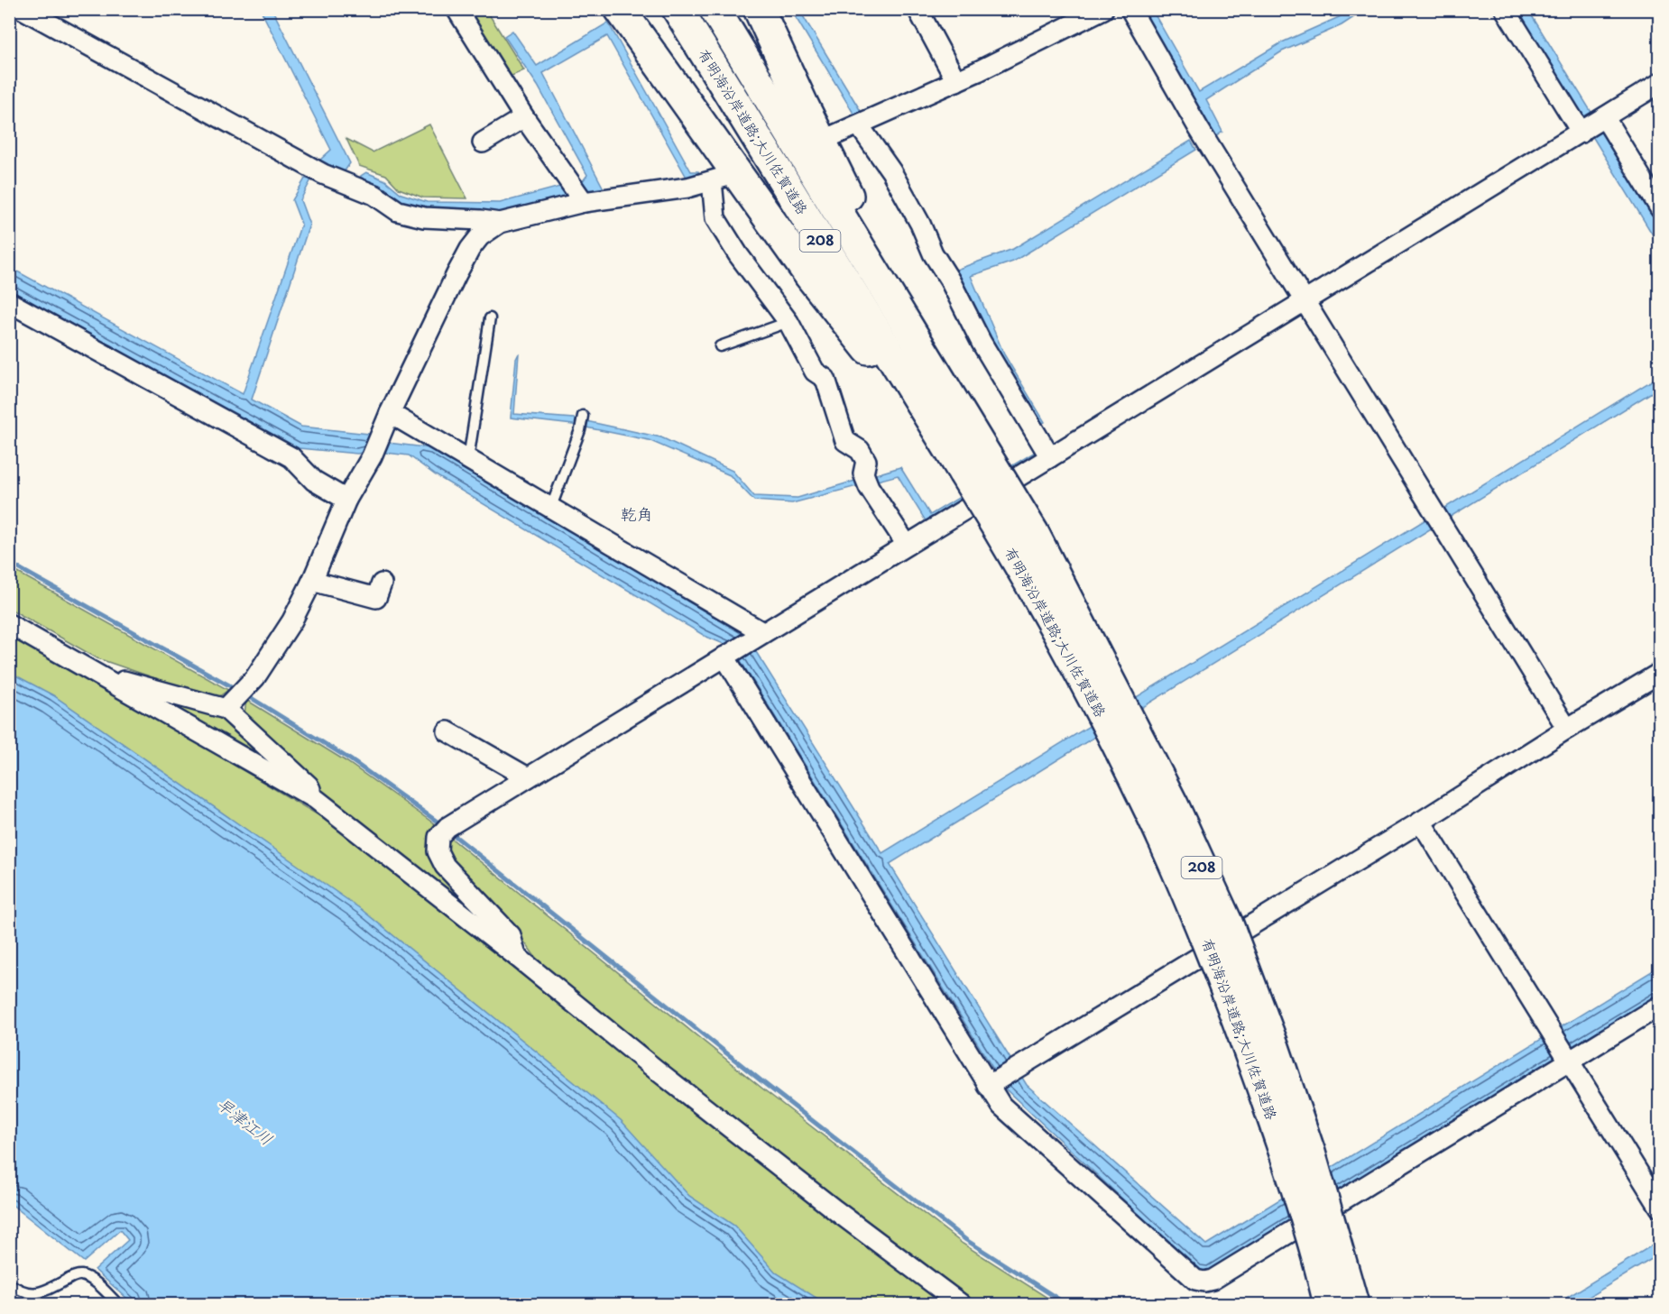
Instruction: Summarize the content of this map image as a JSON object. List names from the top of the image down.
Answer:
{
  "streets": {
    "highway": ["有明海沿岸道路;大川佐賀道路", "208"]
  },
  "districts": ["乾角"],
  "water": ["早津江川"]
}
